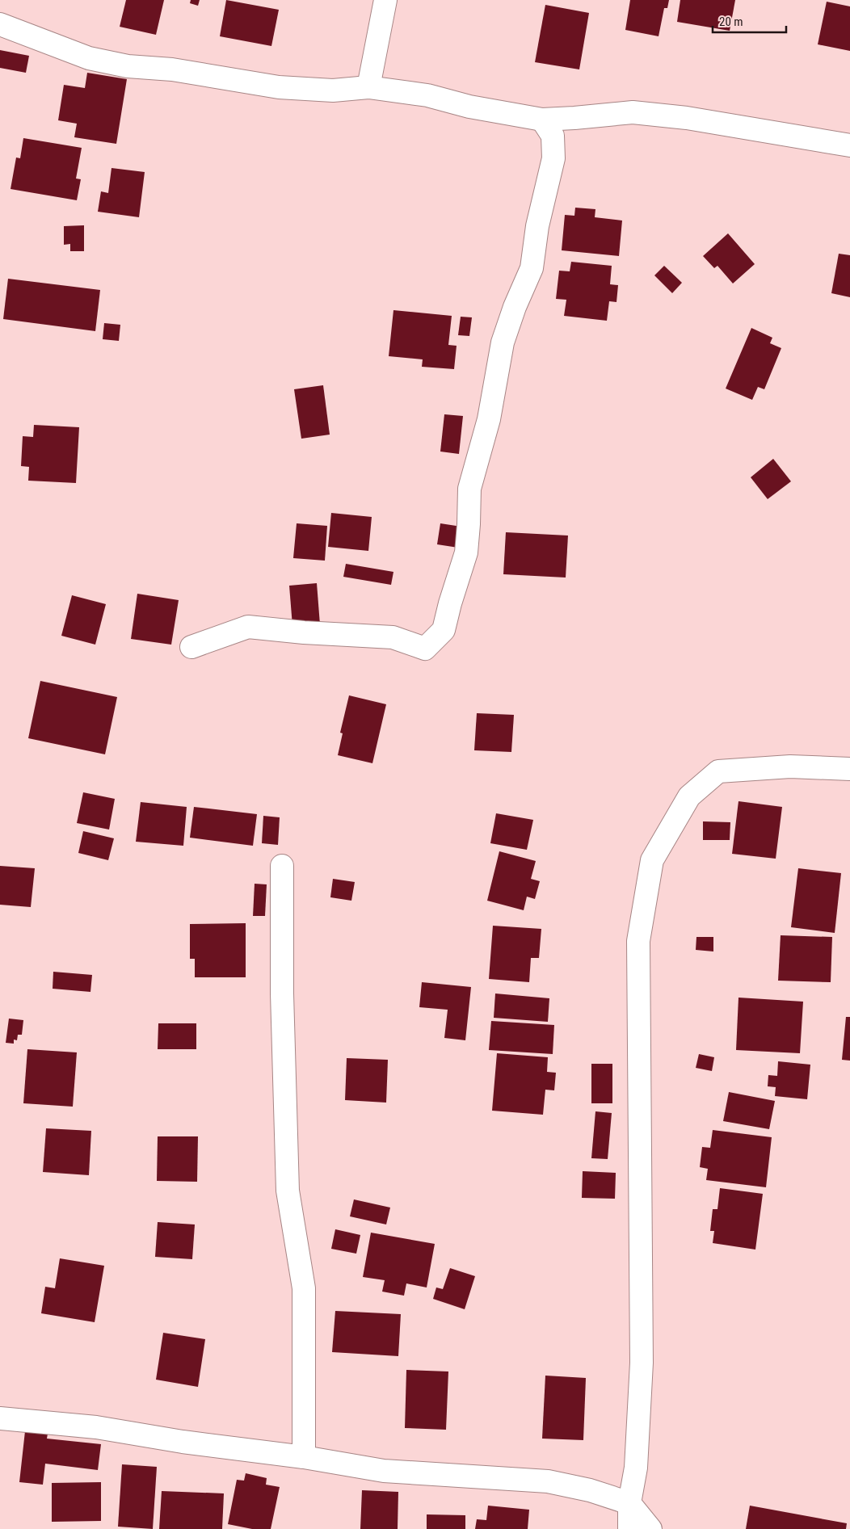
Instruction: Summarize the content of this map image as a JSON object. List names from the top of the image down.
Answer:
{
  "scale_bar": "20 m"
}
